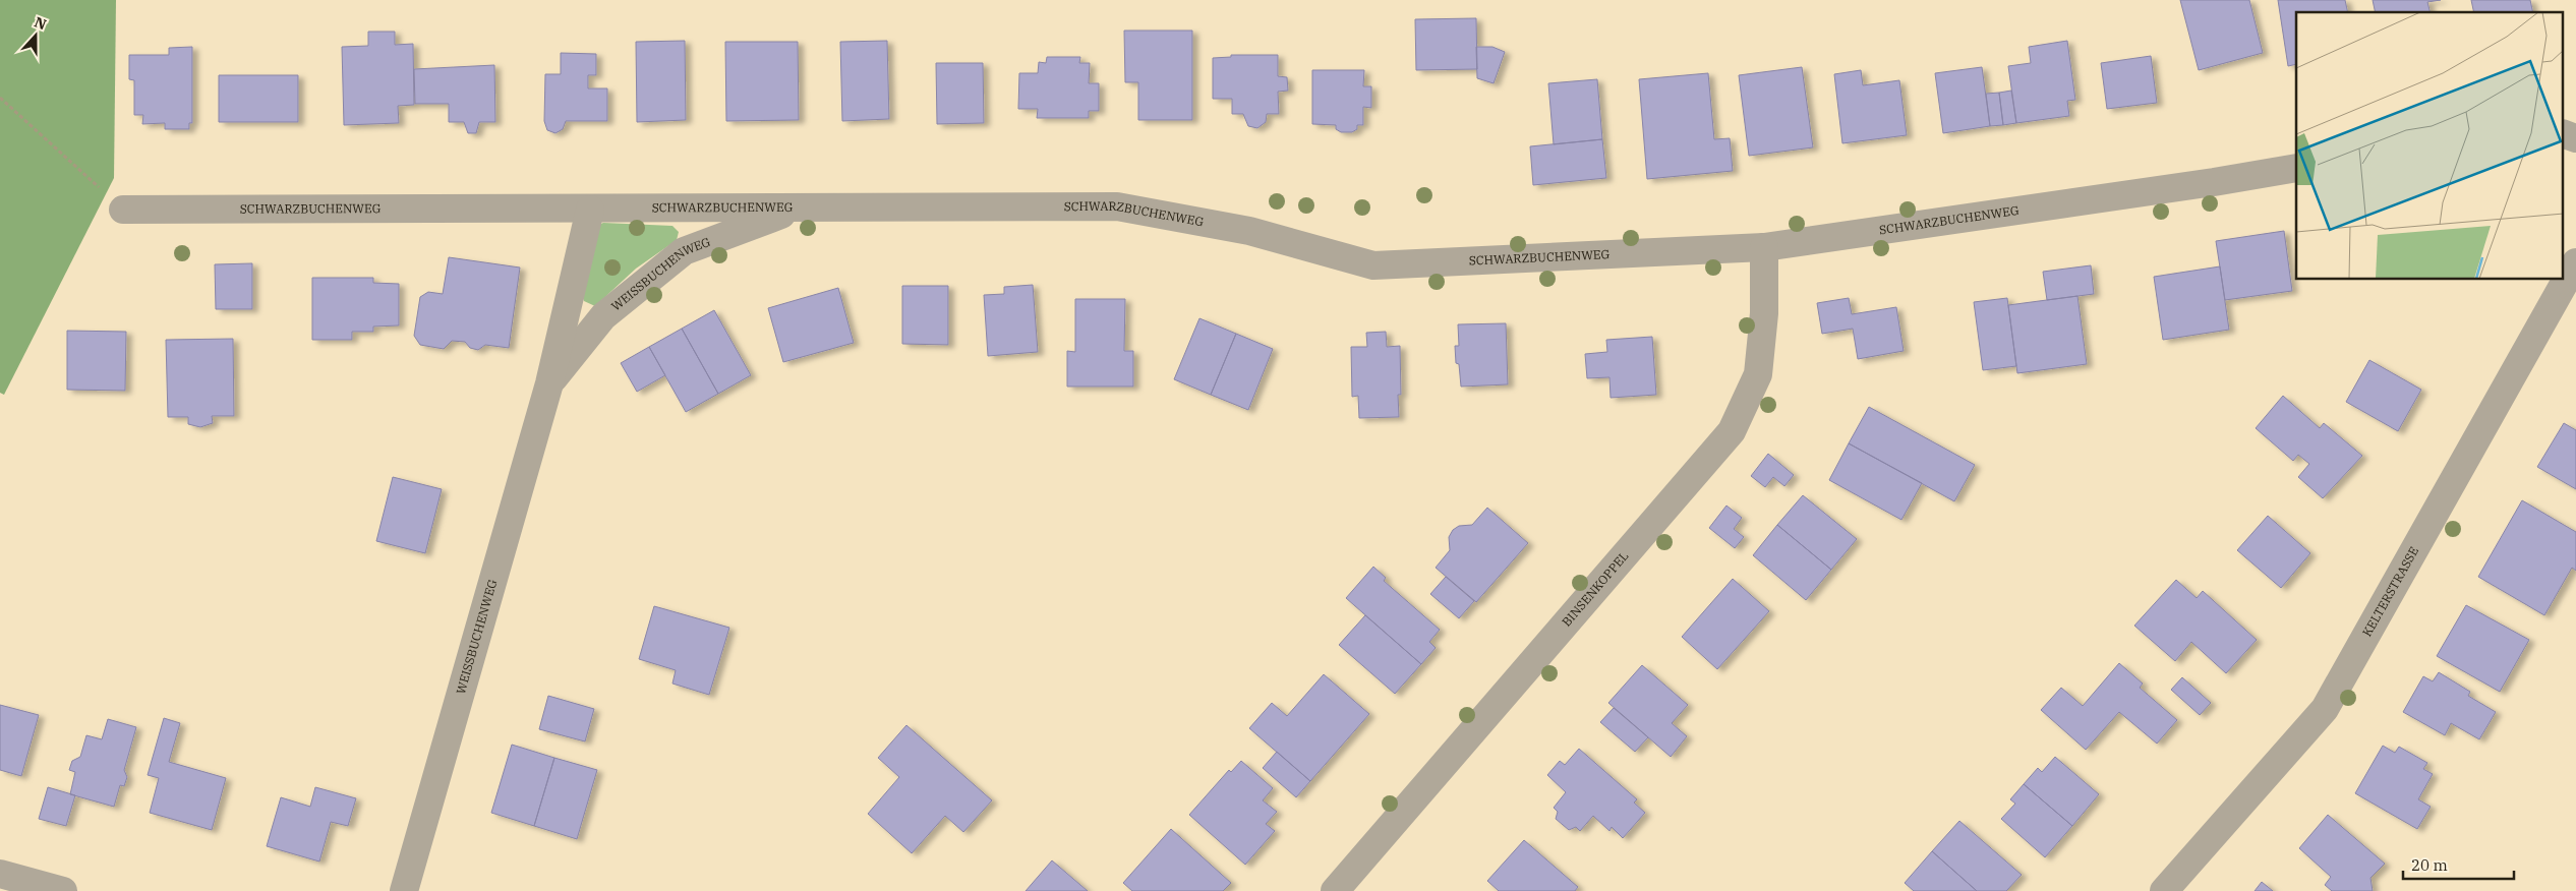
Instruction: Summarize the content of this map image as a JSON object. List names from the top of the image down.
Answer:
{
  "streets": {
    "street": [
      "SCHWARZBUCHENWEG",
      "WEISSBUCHENWEG",
      "BINSENKOPPEL",
      "KELTERSTRASSE"
    ]
  },
  "crossings": [
    ["SCHWARZBUCHENWEG", "WEISSBUCHENWEG"],
    ["SCHWARZBUCHENWEG", "BINSENKOPPEL"]
  ],
  "scale_bar": "20 m",
  "north": "top"
}
